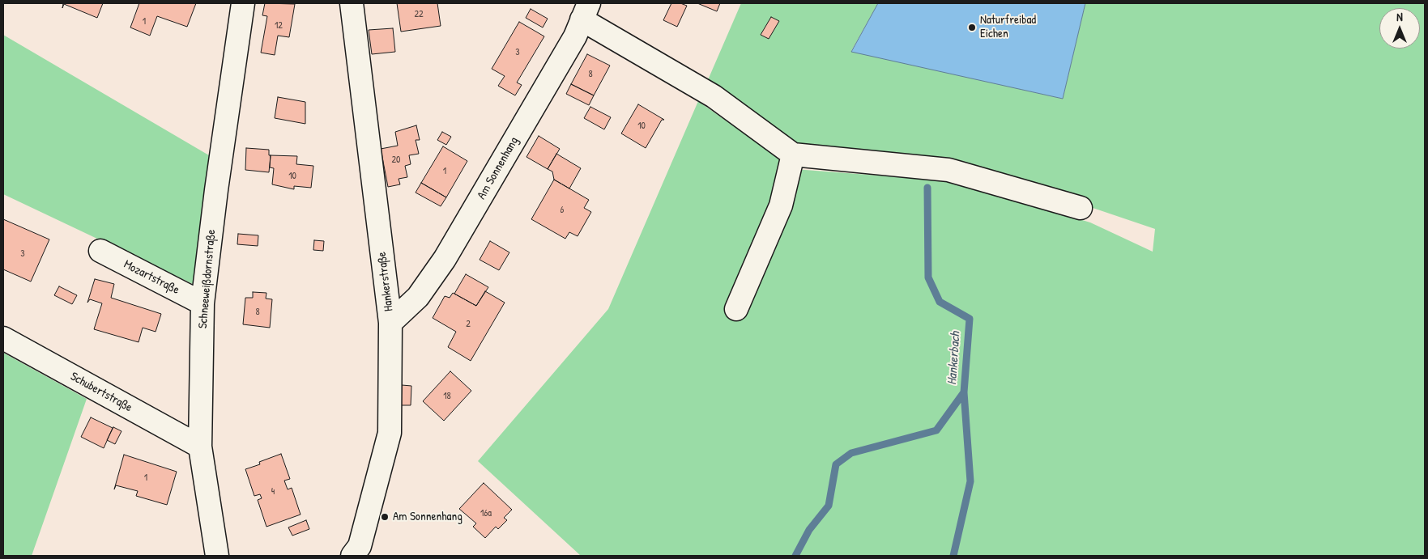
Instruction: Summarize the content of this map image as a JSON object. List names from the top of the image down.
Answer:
{
  "streets": {
    "street": [
      "Am Sonnenhang",
      "Mozartstraße",
      "Schneeweißdornstraße",
      "Hankerstraße",
      "Schubertstraße"
    ]
  },
  "crossings": [
    ["Am Sonnenhang", "Hankerstraße"],
    ["Mozartstraße", "Schneeweißdornstraße"],
    ["Schneeweißdornstraße", "Schubertstraße"]
  ],
  "water": ["Hankerbach"],
  "places": ["Naturfreibad Eichen", "Am Sonnenhang"],
  "house_numbers": [
    "22",
    "1",
    "12",
    "3",
    "8",
    "10",
    "20",
    "1",
    "10",
    "6",
    "3",
    "8",
    "2",
    "18",
    "1",
    "4",
    "16a"
  ],
  "north": "top"
}
